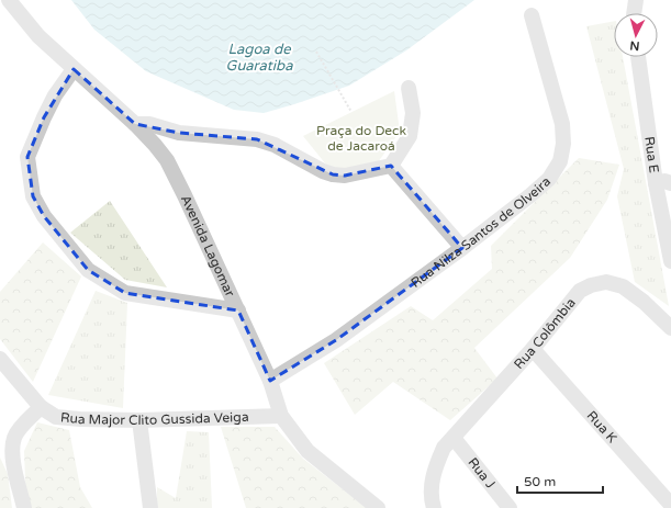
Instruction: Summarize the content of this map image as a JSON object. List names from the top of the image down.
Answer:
{
  "streets": {
    "street": [
      "Rua E",
      "Rua Nilza Santos de Olveira",
      "Avenida Lagomar",
      "Rua Colômbia",
      "Rua Major Clito Gussida Veiga",
      "Rua K",
      "Rua J"
    ]
  },
  "crossings": [
    ["Rua Nilza Santos de Olveira", "Avenida Lagomar"],
    ["Avenida Lagomar", "Rua Major Clito Gussida Veiga"],
    ["Rua Colômbia", "Rua K"],
    ["Rua Colômbia", "Rua J"]
  ],
  "water": ["Lagoa de Guaratiba"],
  "parks": ["Praça do Deck de Jacaroá"],
  "scale_bar": "50 m",
  "north": "bottom"
}
